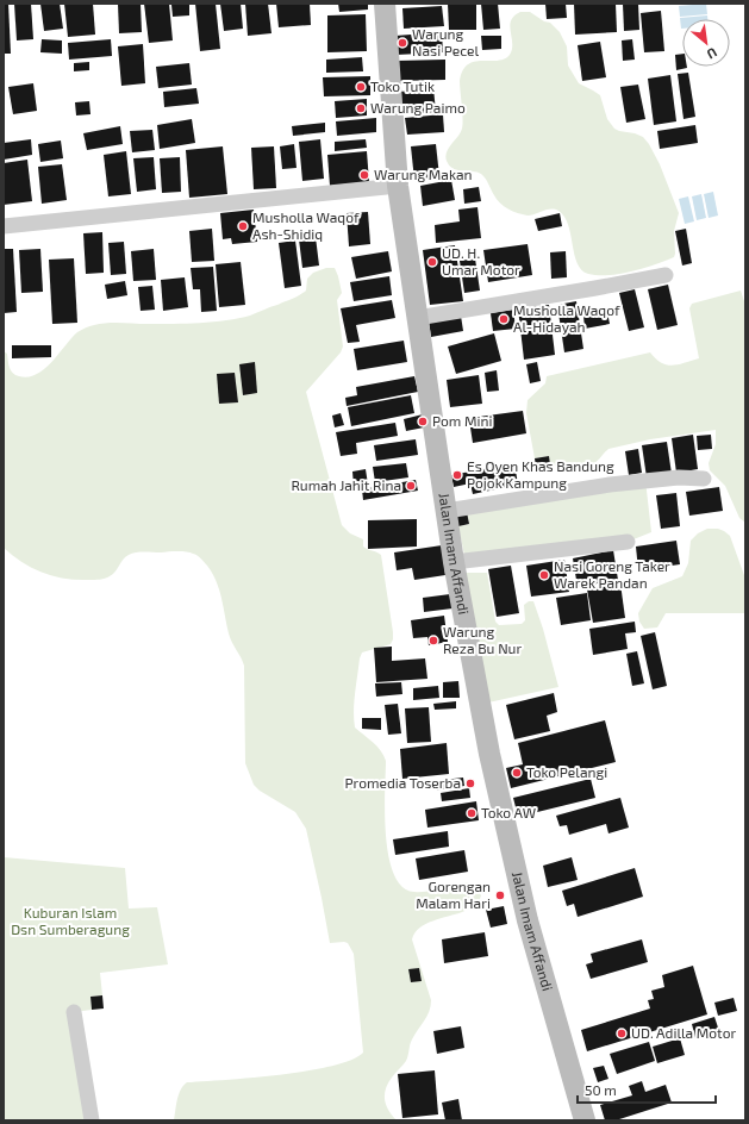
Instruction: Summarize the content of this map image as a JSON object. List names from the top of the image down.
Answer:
{
  "streets": {
    "street": ["Jalan Imam Affandi"]
  },
  "parks": ["Kuburan Islam Dsn Sumberagung"],
  "places": [
    "Warung Nasi Pecel",
    "Toko Tutik",
    "Warung Paimo",
    "Warung Makan",
    "Musholla Waqof Ash-Shidiq",
    "UD. H. Umar Motor",
    "Musholla Waqof Al-Hidayah",
    "Pom Mini",
    "Es Oyen Khas Bandung Pojok Kampung",
    "Rumah Jahit Rina",
    "Nasi Goreng Taker Warek Pandan",
    "Warung Reza Bu Nur",
    "Toko Pelangi",
    "Promedia Toserba",
    "Toko AW",
    "Gorengan Malam Hari",
    "UD. Adilla Motor"
  ],
  "scale_bar": "50 m",
  "north": "bottom right"
}
